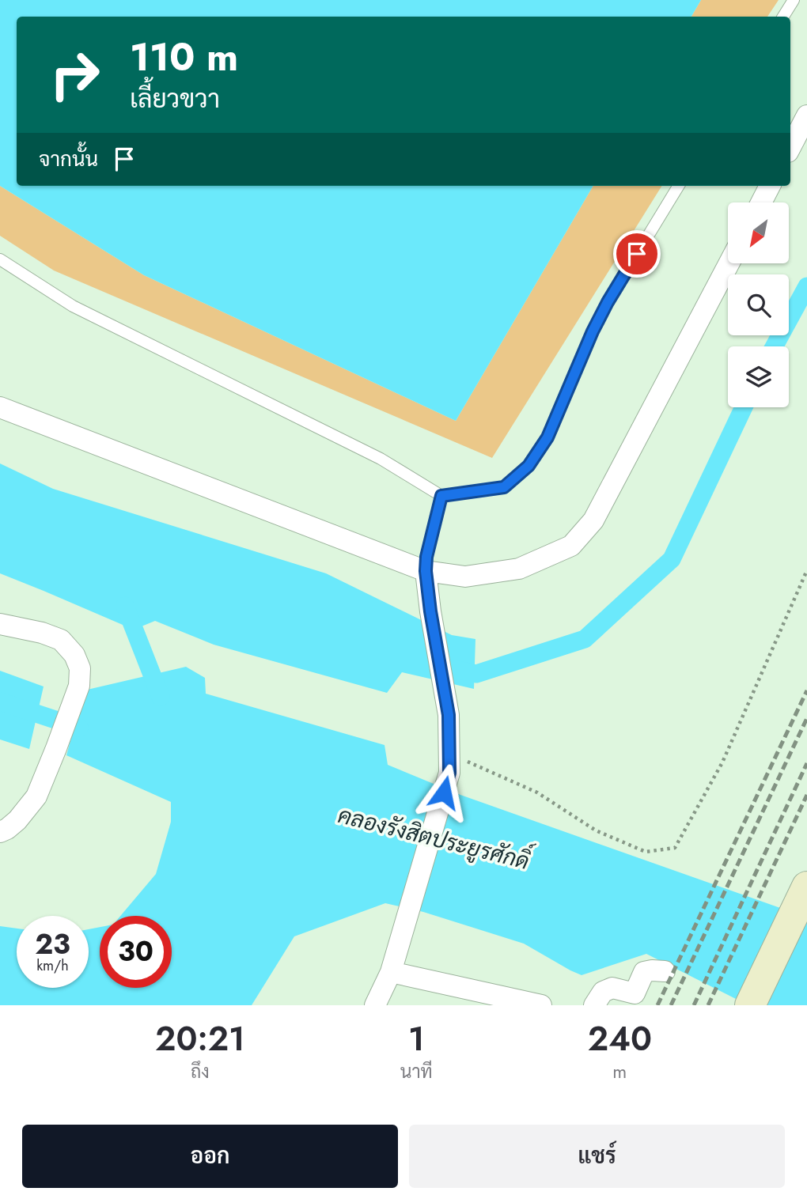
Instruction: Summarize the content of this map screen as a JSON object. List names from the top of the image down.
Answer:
{
  "water": ["คลองรังสิตประยูรศักดิ์"],
  "north": "bottom left",
  "page": {
    "turn": ["110 m", "เลี้ยวขวา"],
    "then": "จากนั้น",
    "speed": "23 km/h",
    "limit": "30",
    "eta": [
      "20:21",
      "ถึง",
      "1",
      "นาที",
      "240",
      "m"
    ],
    "buttons": ["ออก", "แชร์"]
  }
}
